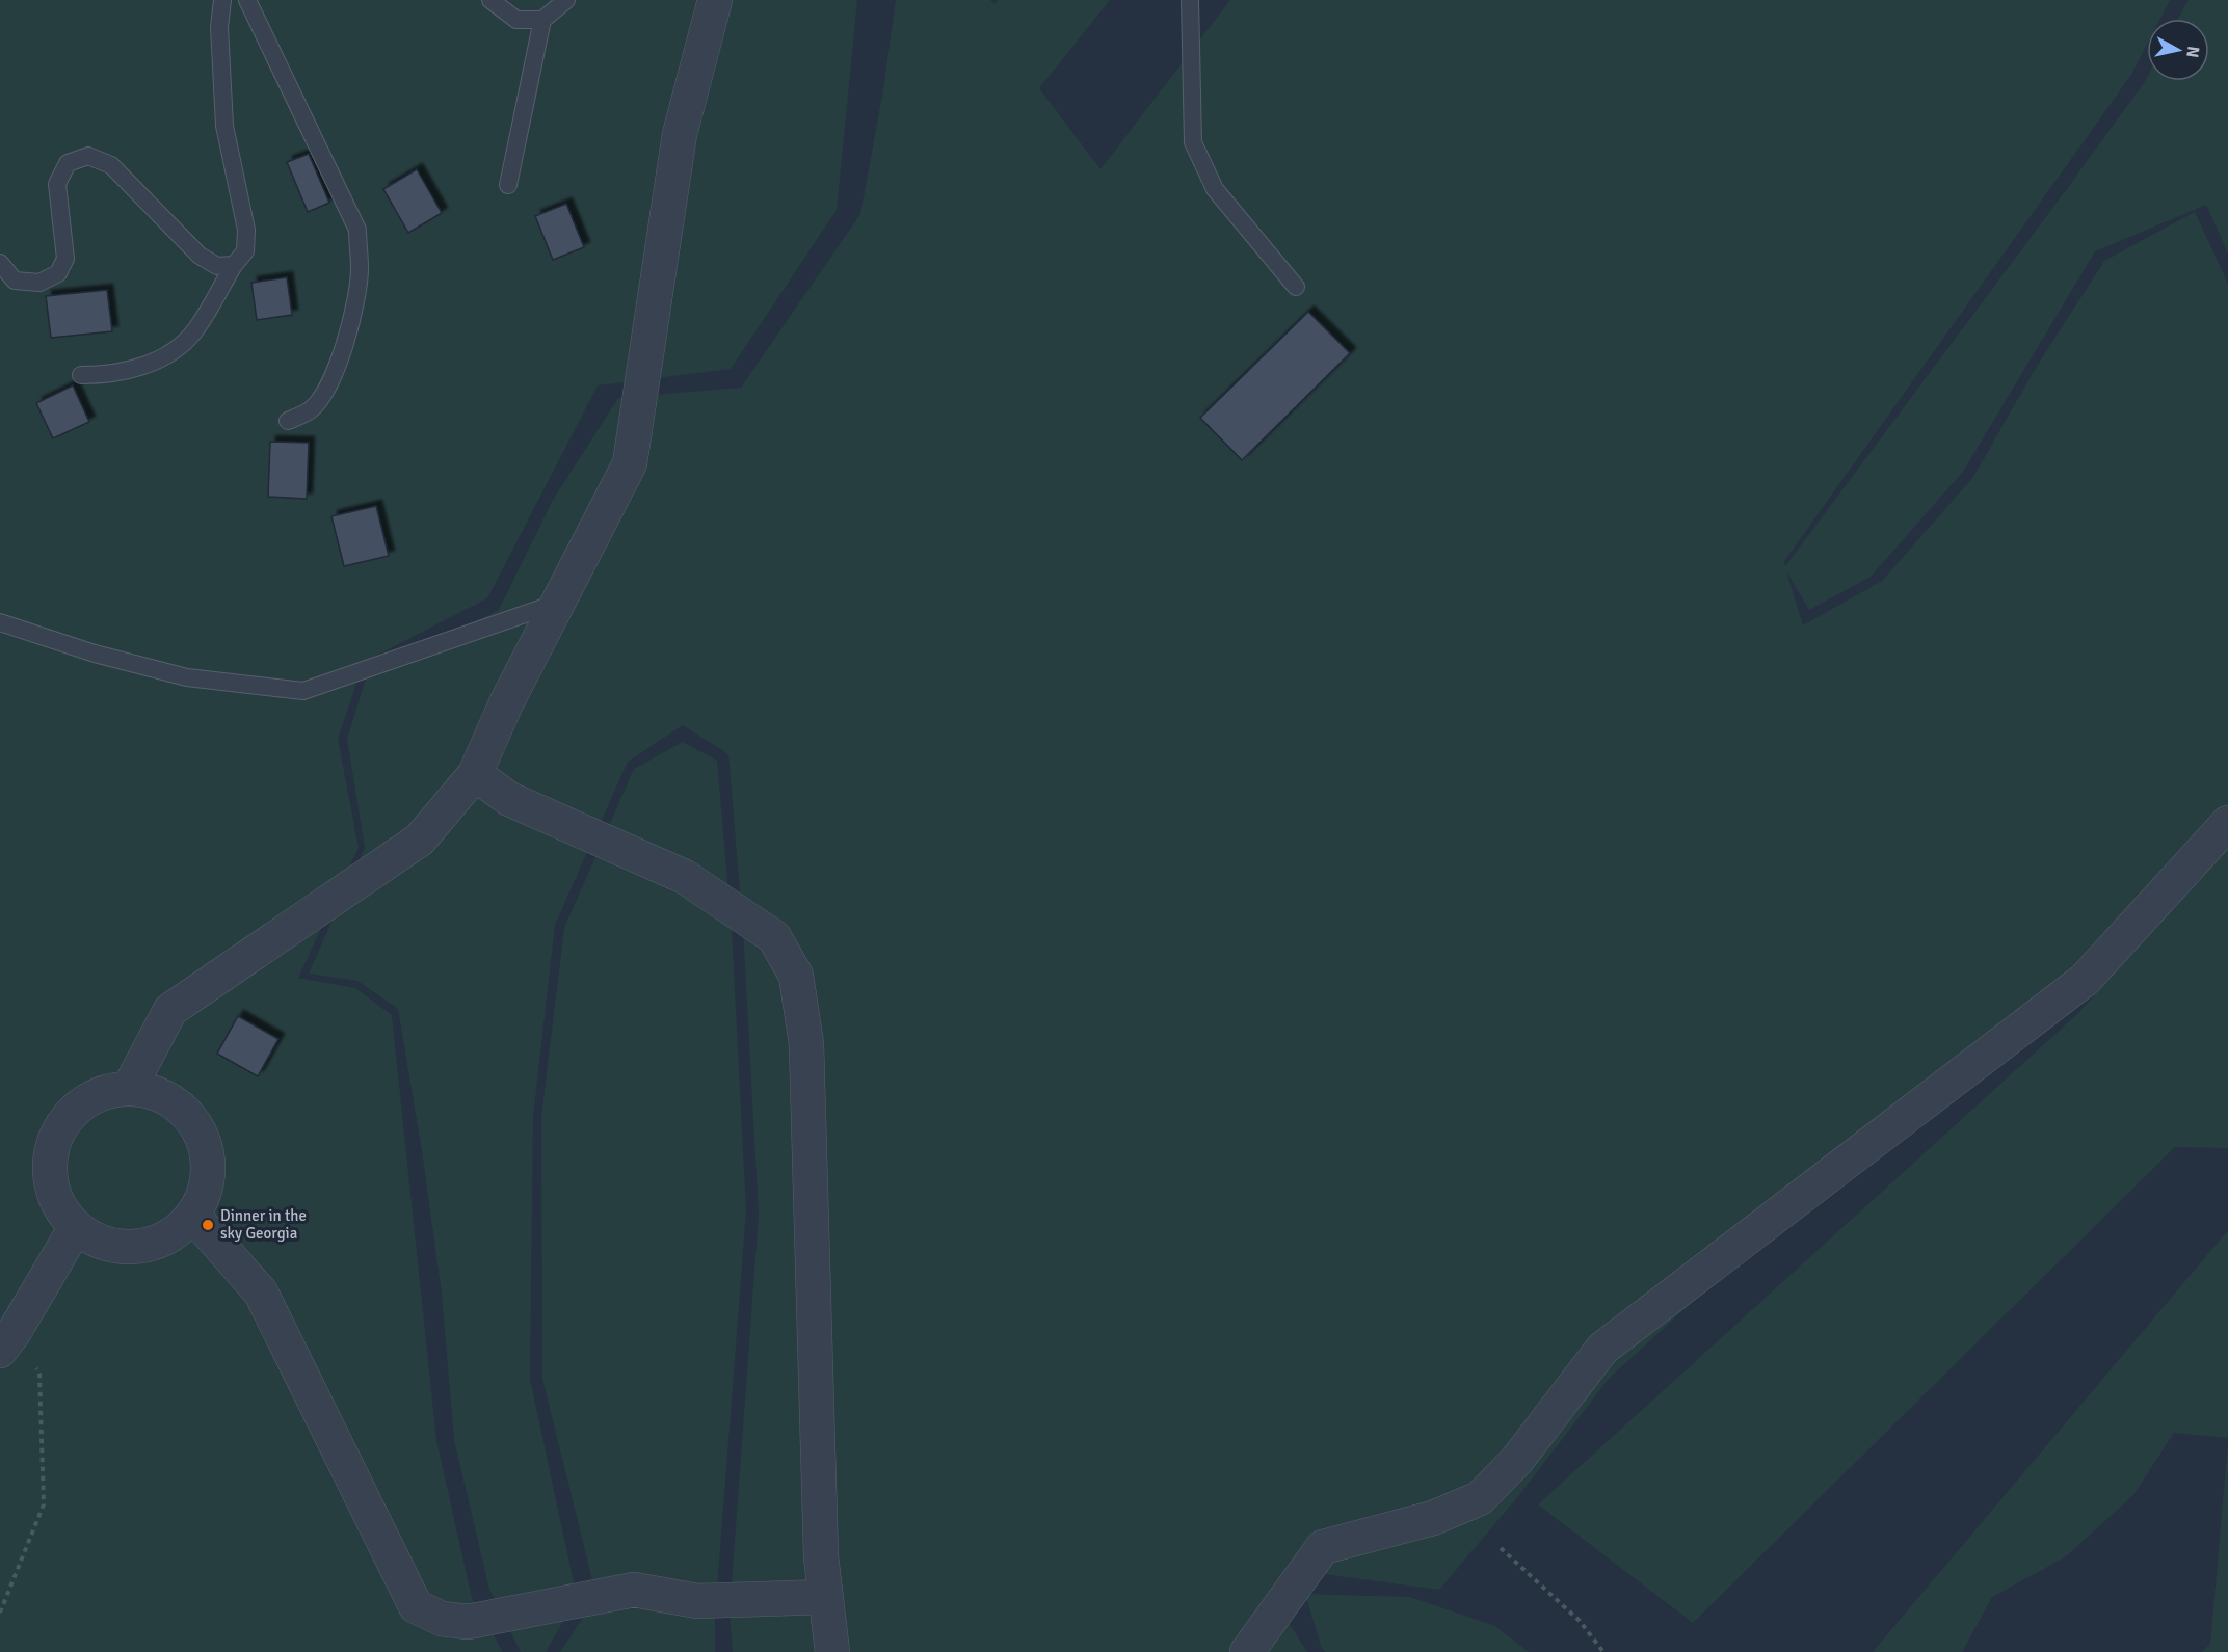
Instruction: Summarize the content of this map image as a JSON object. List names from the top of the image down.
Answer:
{
  "places": ["Dinner in the sky Georgia"],
  "north": "right"
}
